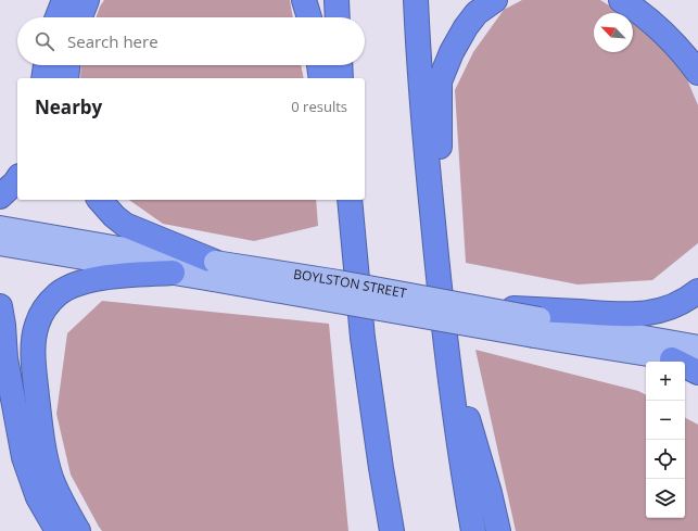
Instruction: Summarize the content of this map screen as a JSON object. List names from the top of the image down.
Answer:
{
  "streets": {
    "main road": ["BOYLSTON STREET"]
  },
  "north": "top left",
  "page": {
    "search": "Search here",
    "heading": ["Nearby", "0 results"],
    "map_buttons": ["+", "−"]
  }
}
